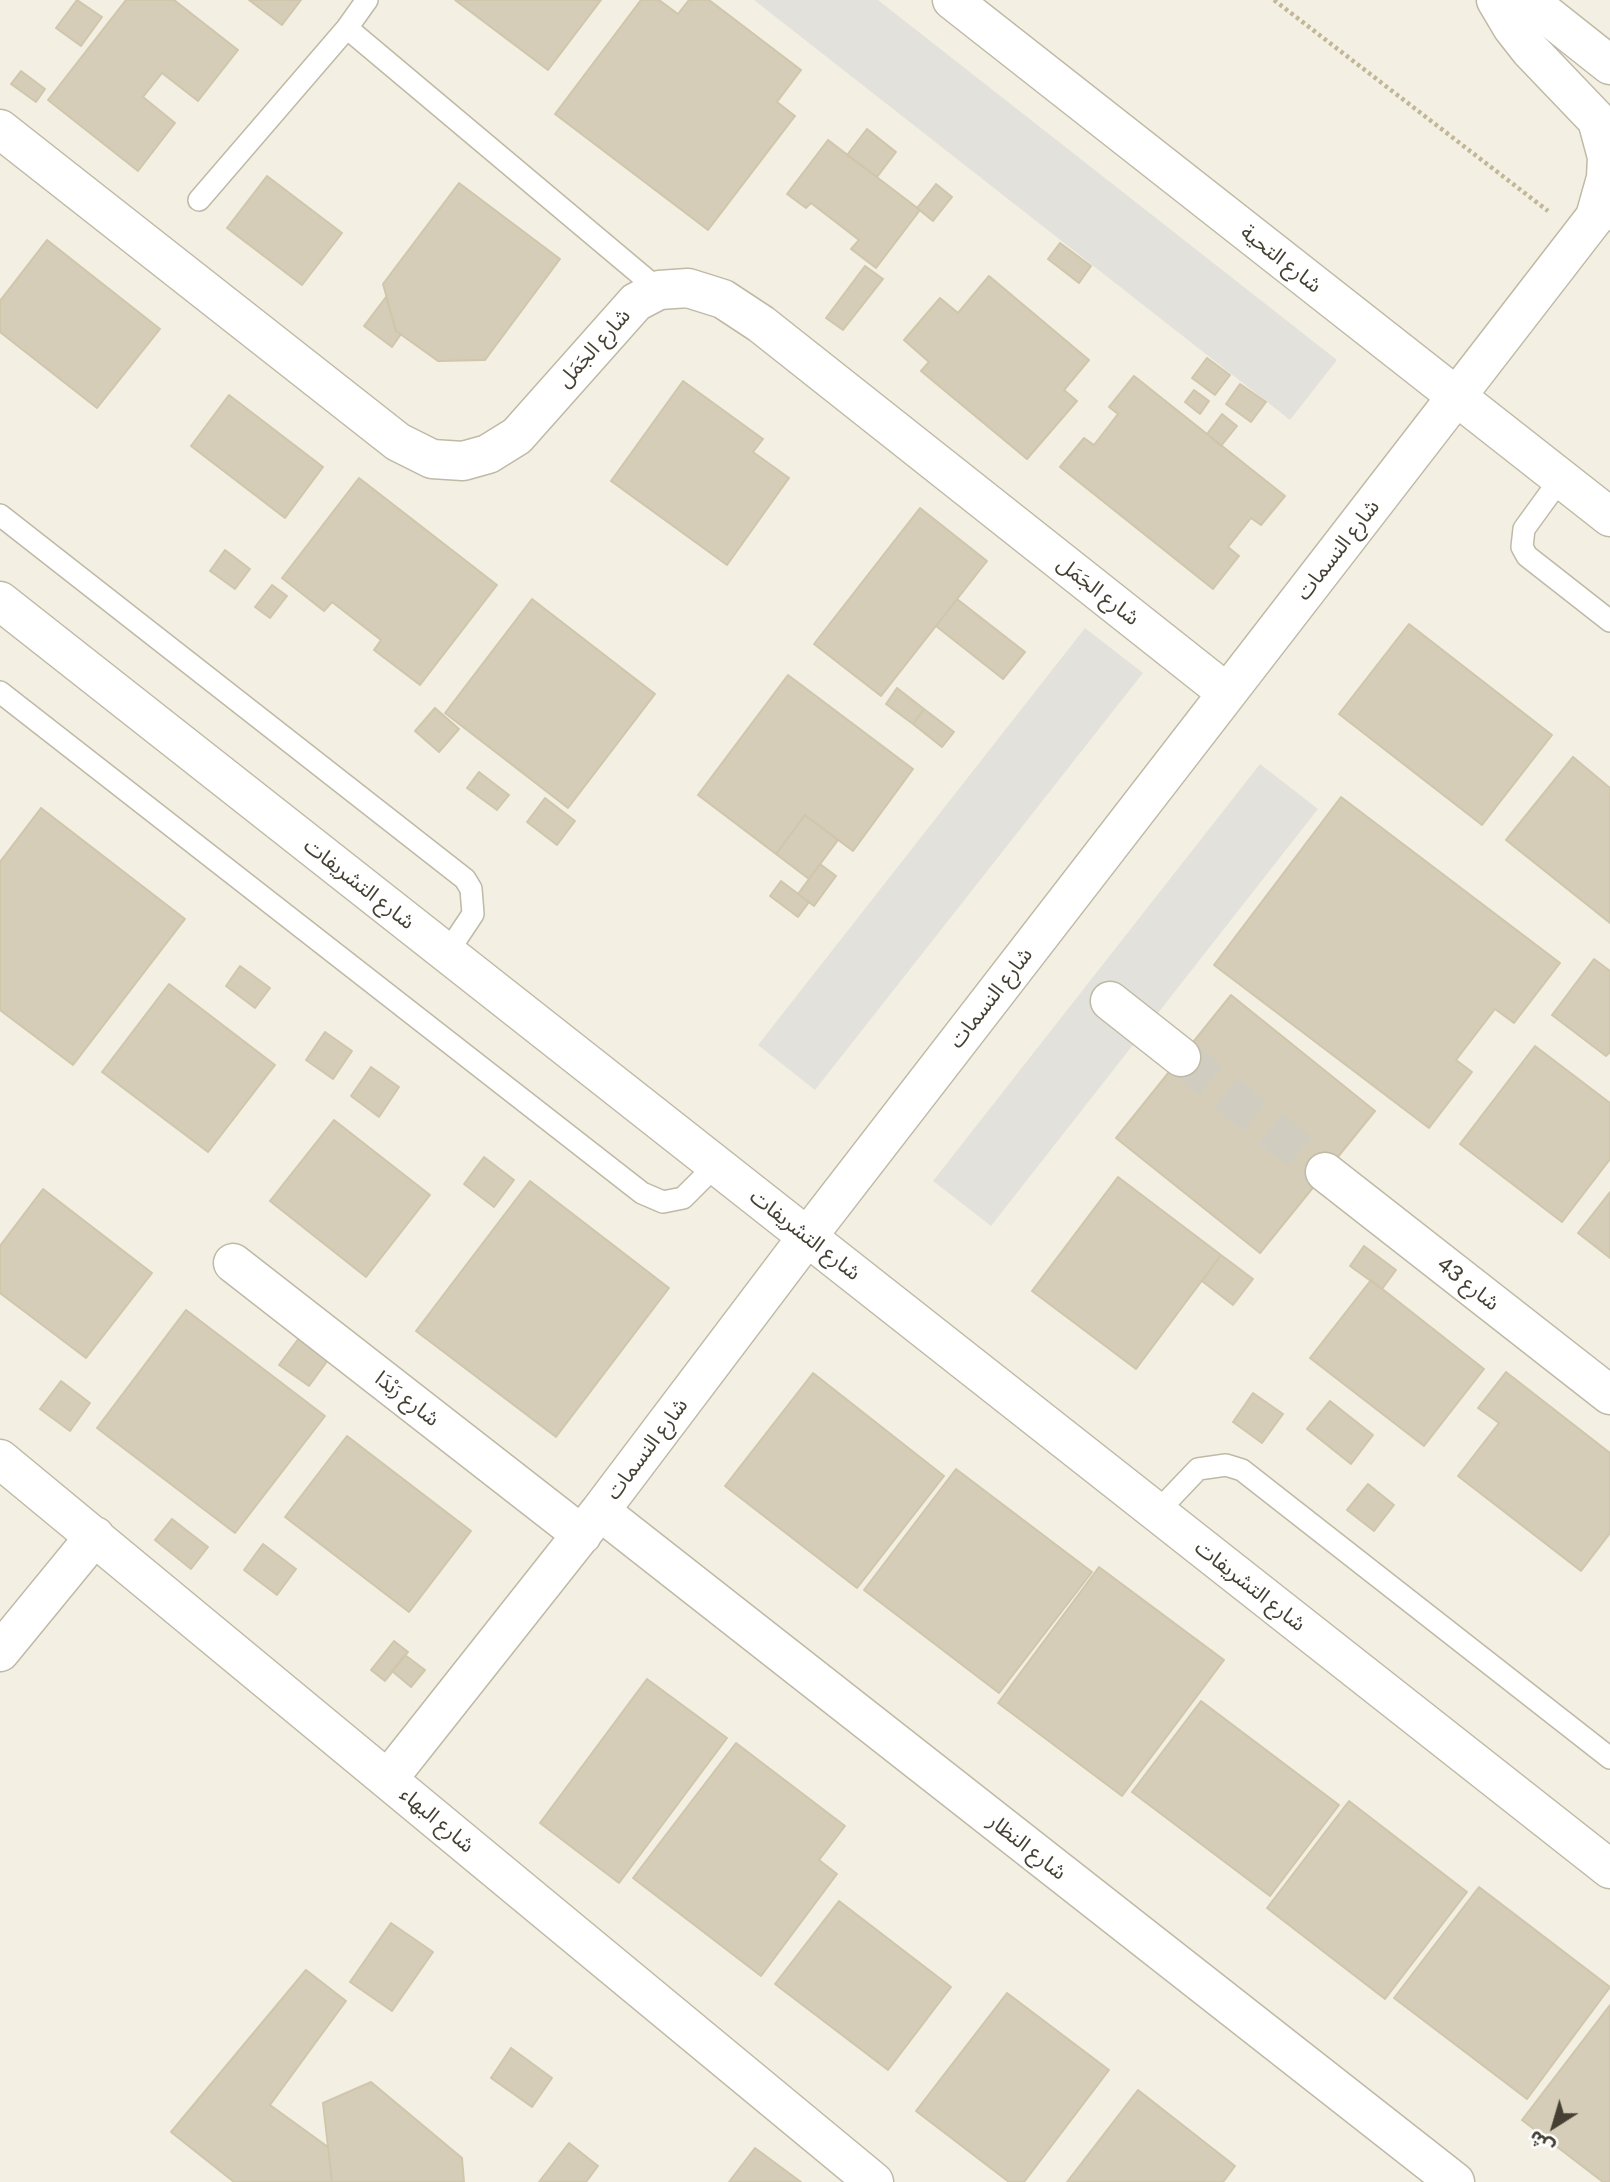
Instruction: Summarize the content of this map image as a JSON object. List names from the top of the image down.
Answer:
{
  "streets": {
    "street": [
      "شارع التحية",
      "شارع الجَمَل",
      "شارع النسمات",
      "شارع التشريفات",
      "شارع 43",
      "شارع رَبْدَا",
      "شارع البهاء",
      "شارع النظار"
    ]
  },
  "crossings": [
    ["شارع التحية", "شارع النسمات"],
    ["شارع الجَمَل", "شارع النسمات"],
    ["شارع النسمات", "شارع التشريفات"],
    ["شارع النسمات", "شارع رَبْدَا"],
    ["شارع النسمات", "شارع البهاء"],
    ["شارع النسمات", "شارع النظار"],
    ["شارع رَبْدَا", "شارع النظار"]
  ],
  "north": "bottom left"
}
